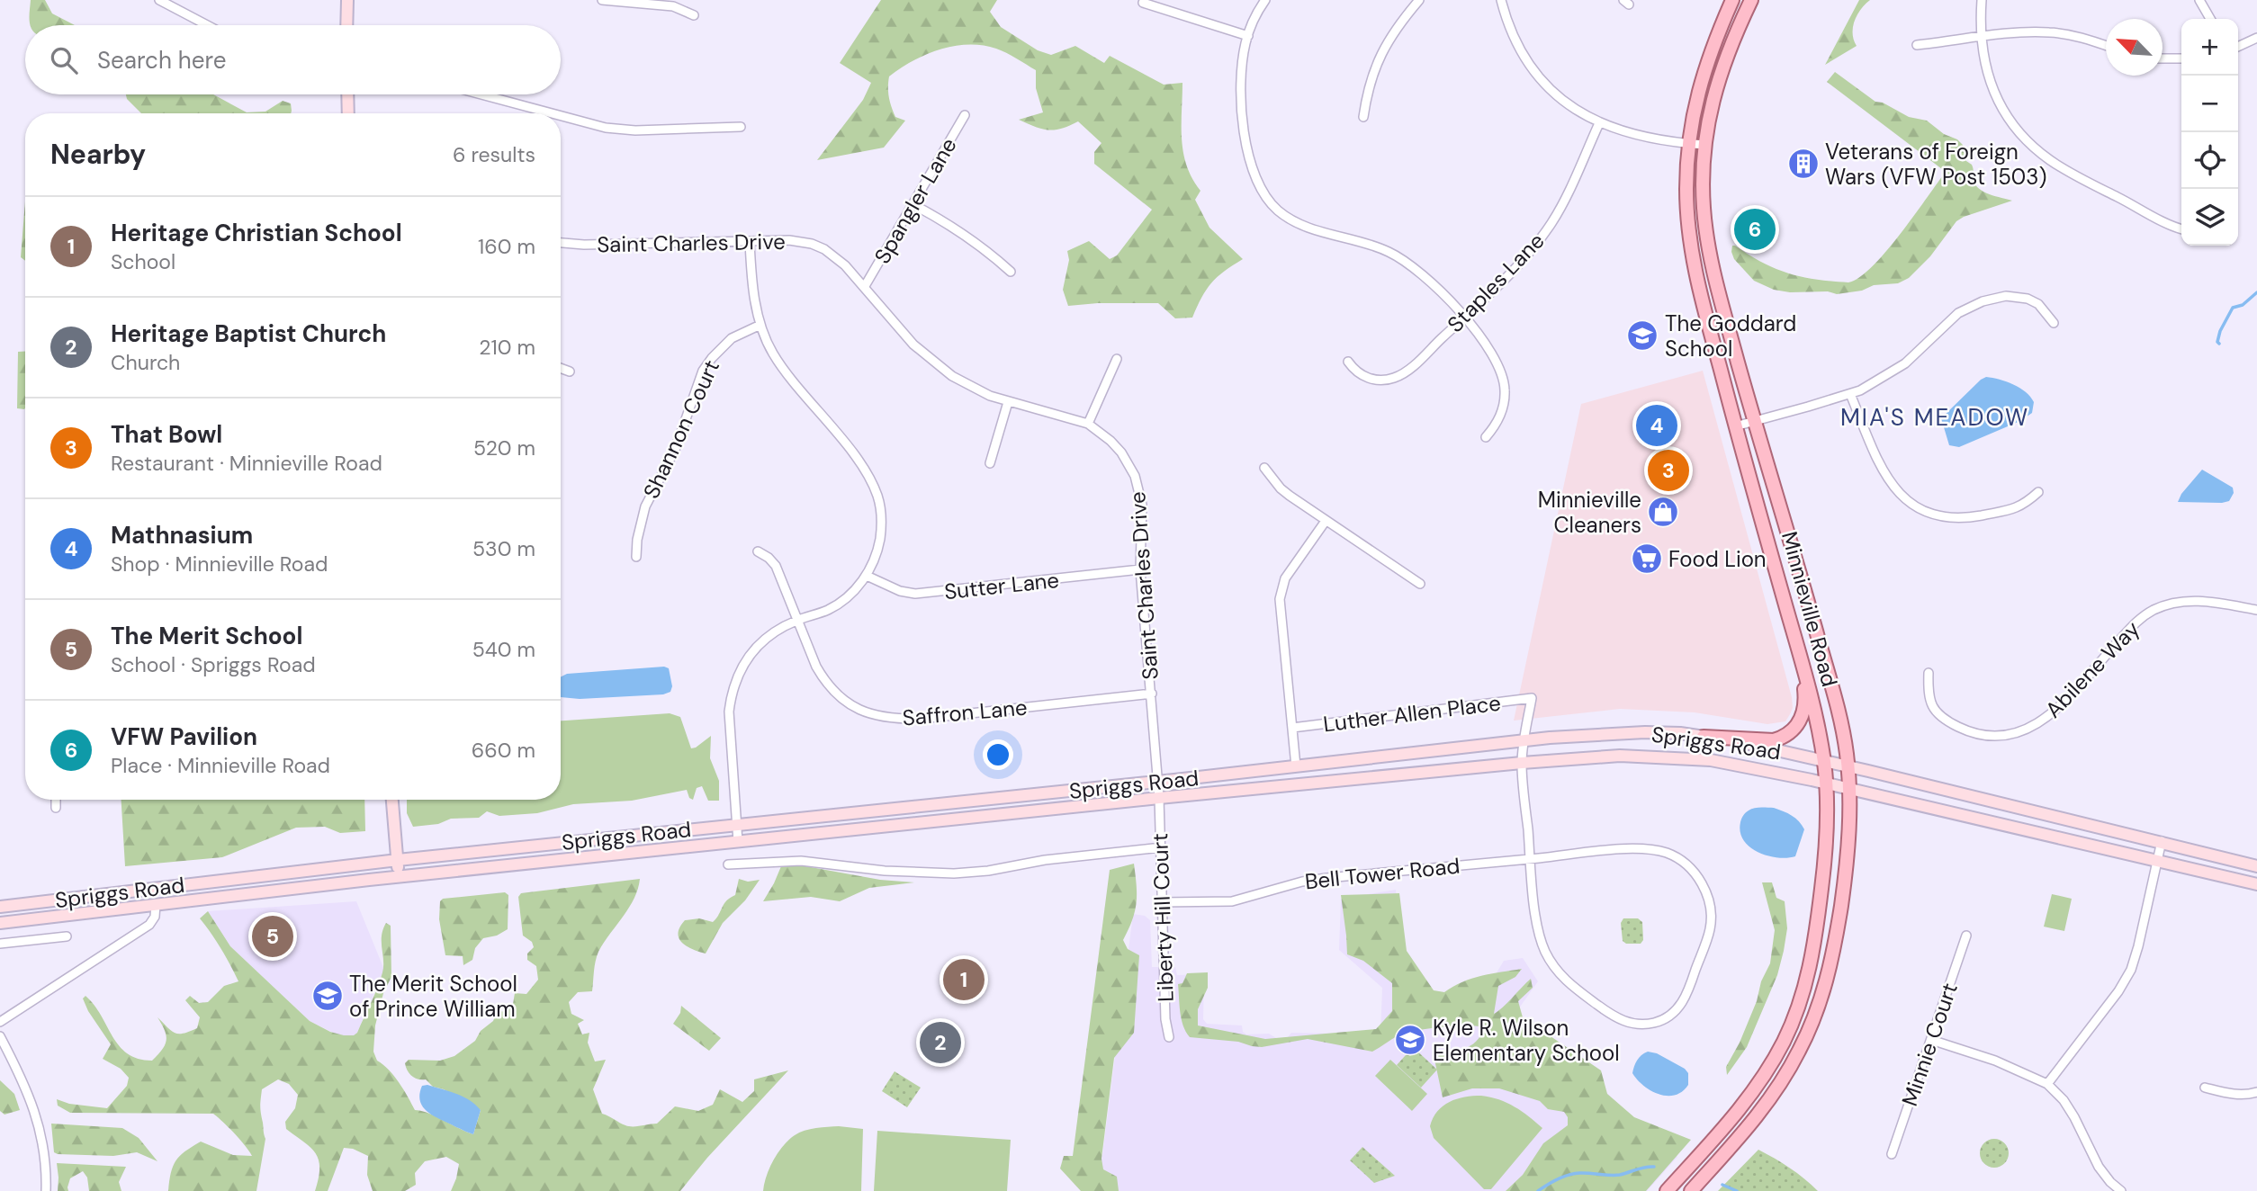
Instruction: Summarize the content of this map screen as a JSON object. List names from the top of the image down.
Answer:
{
  "streets": {
    "main road": ["Minnieville Road", "Spriggs Road"],
    "street": [
      "Spangler Lane",
      "Saint Charles Drive",
      "Staples Lane",
      "Shannon Court",
      "Sutter Lane",
      "Abilene Way",
      "Saffron Lane",
      "Luther Allen Place",
      "Bell Tower Road",
      "Liberty Hill Court",
      "Minnie Court"
    ]
  },
  "crossings": [
    ["Spangler Lane", "Saint Charles Drive"],
    ["Saint Charles Drive", "Sutter Lane"],
    ["Saint Charles Drive", "Saffron Lane"],
    ["Saint Charles Drive", "Spriggs Road"],
    ["Saint Charles Drive", "Liberty Hill Court"],
    ["Minnieville Road", "Spriggs Road"],
    ["Luther Allen Place", "Spriggs Road"],
    ["Spriggs Road", "Liberty Hill Court"],
    ["Bell Tower Road", "Liberty Hill Court"]
  ],
  "districts": ["MIA'S MEADOW"],
  "places": {
    "building": ["Veterans of Foreign Wars (VFW Post 1503)"],
    "school or university": ["The Goddard School", "The Merit School of Prince William", "Kyle R. Wilson Elementary School"],
    "shop": ["Minnieville Cleaners"],
    "supermarket": ["Food Lion"]
  },
  "north": "top left",
  "page": {
    "map_buttons": ["+", "−"],
    "search": "Search here",
    "heading": ["Nearby", "6 results"],
    "list": [
      {
        "mark": "1",
        "name": "Heritage Christian School",
        "note": "School",
        "value": "160 m"
      },
      {
        "mark": "2",
        "name": "Heritage Baptist Church",
        "note": "Church",
        "value": "210 m"
      },
      {
        "mark": "3",
        "name": "That Bowl",
        "note": "Restaurant · Minnieville Road",
        "value": "520 m"
      },
      {
        "mark": "4",
        "name": "Mathnasium",
        "note": "Shop · Minnieville Road",
        "value": "530 m"
      },
      {
        "mark": "5",
        "name": "The Merit School",
        "note": "School · Spriggs Road",
        "value": "540 m"
      },
      {
        "mark": "6",
        "name": "VFW Pavilion",
        "note": "Place · Minnieville Road",
        "value": "660 m"
      }
    ],
    "pins": [
      "6",
      "4",
      "3",
      "5",
      "1",
      "2"
    ]
  }
}
